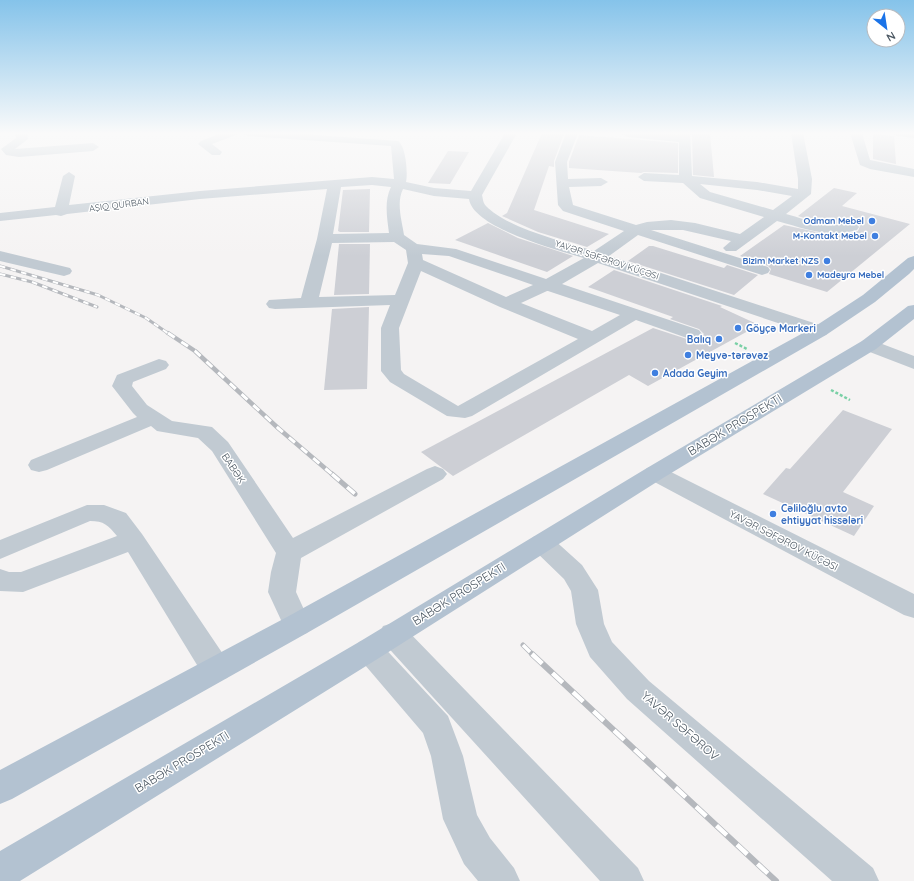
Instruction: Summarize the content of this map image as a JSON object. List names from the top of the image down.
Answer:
{
  "streets": {
    "main road": ["BABƏK PROSPEKTI"],
    "street": ["YAVƏR SƏFƏROV KÜÇƏSI", "BABƏK", "YAVƏR SƏFƏROV"]
  },
  "crossings": [
    ["YAVƏR SƏFƏROV KÜÇƏSI", "BABƏK PROSPEKTI"],
    ["BABƏK PROSPEKTI", "YAVƏR SƏFƏROV"]
  ],
  "places": [
    "Odman Mebel",
    "M-Kontakt Mebel",
    "Bizim Market NZS",
    "Madeyra Mebel",
    "Göyçə Markeri",
    "Balıq",
    "Meyvə-tərəvəz",
    "Adada Geyim",
    "Cəliloğlu avto ehtiyyat hissələri"
  ],
  "north": "bottom right"
}
